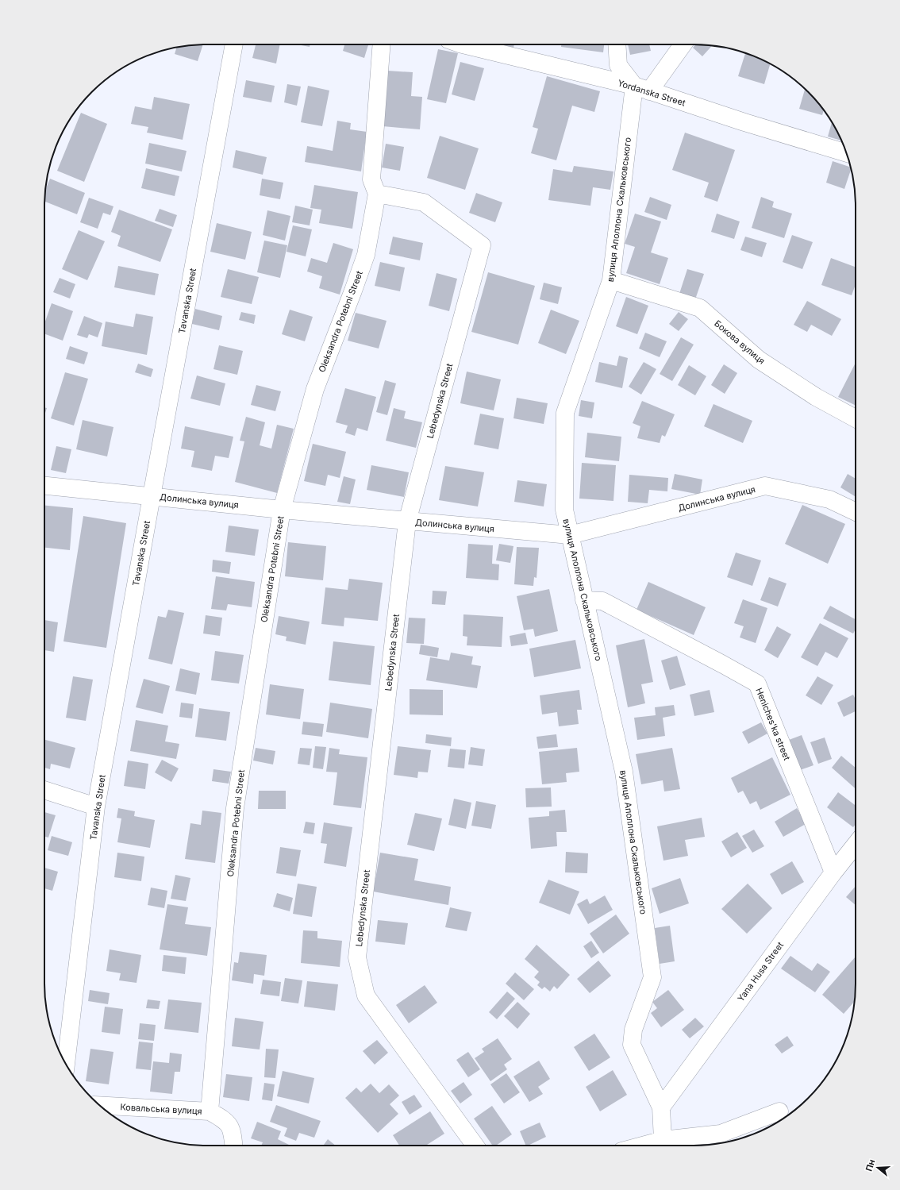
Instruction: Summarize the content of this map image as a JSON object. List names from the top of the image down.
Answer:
{
  "streets": {
    "street": [
      "Yordanska Street",
      "вулиця Аполлона Скальковського",
      "Tavanska Street",
      "Oleksandra Potebni Street",
      "Бокова вулиця",
      "Lebedynska Street",
      "Долинська вулиця",
      "Heniches'ka street",
      "Yana Husa Street",
      "Ковальська вулиця"
    ]
  },
  "crossings": [
    ["Yordanska Street", "вулиця Аполлона Скальковського"],
    ["вулиця Аполлона Скальковського", "Бокова вулиця"],
    ["вулиця Аполлона Скальковського", "Долинська вулиця"],
    ["вулиця Аполлона Скальковського", "Heniches'ka street"],
    ["вулиця Аполлона Скальковського", "Yana Husa Street"],
    ["Tavanska Street", "Долинська вулиця"],
    ["Oleksandra Potebni Street", "Lebedynska Street"],
    ["Oleksandra Potebni Street", "Долинська вулиця"],
    ["Oleksandra Potebni Street", "Ковальська вулиця"],
    ["Lebedynska Street", "Долинська вулиця"],
    ["Heniches'ka street", "Yana Husa Street"]
  ],
  "north": "left"
}
